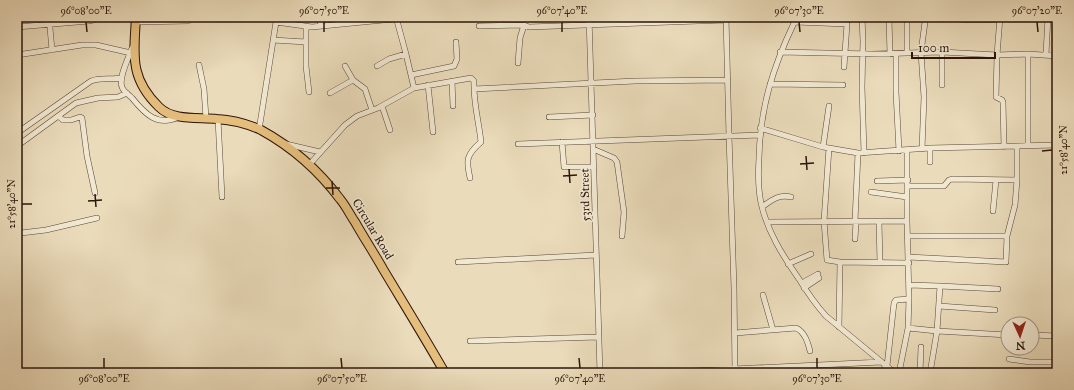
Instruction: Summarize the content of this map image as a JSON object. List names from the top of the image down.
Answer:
{
  "streets": {
    "main road": ["Circular Road"],
    "street": ["53rd Street"]
  },
  "scale_bar": "100 m",
  "north": "bottom",
  "coordinates": [
    "96°08'00\"E",
    "96°07'50\"E",
    "96°07'40\"E",
    "96°07'30\"E",
    "96°07'20\"E",
    "21°58'40\"N"
  ]
}
